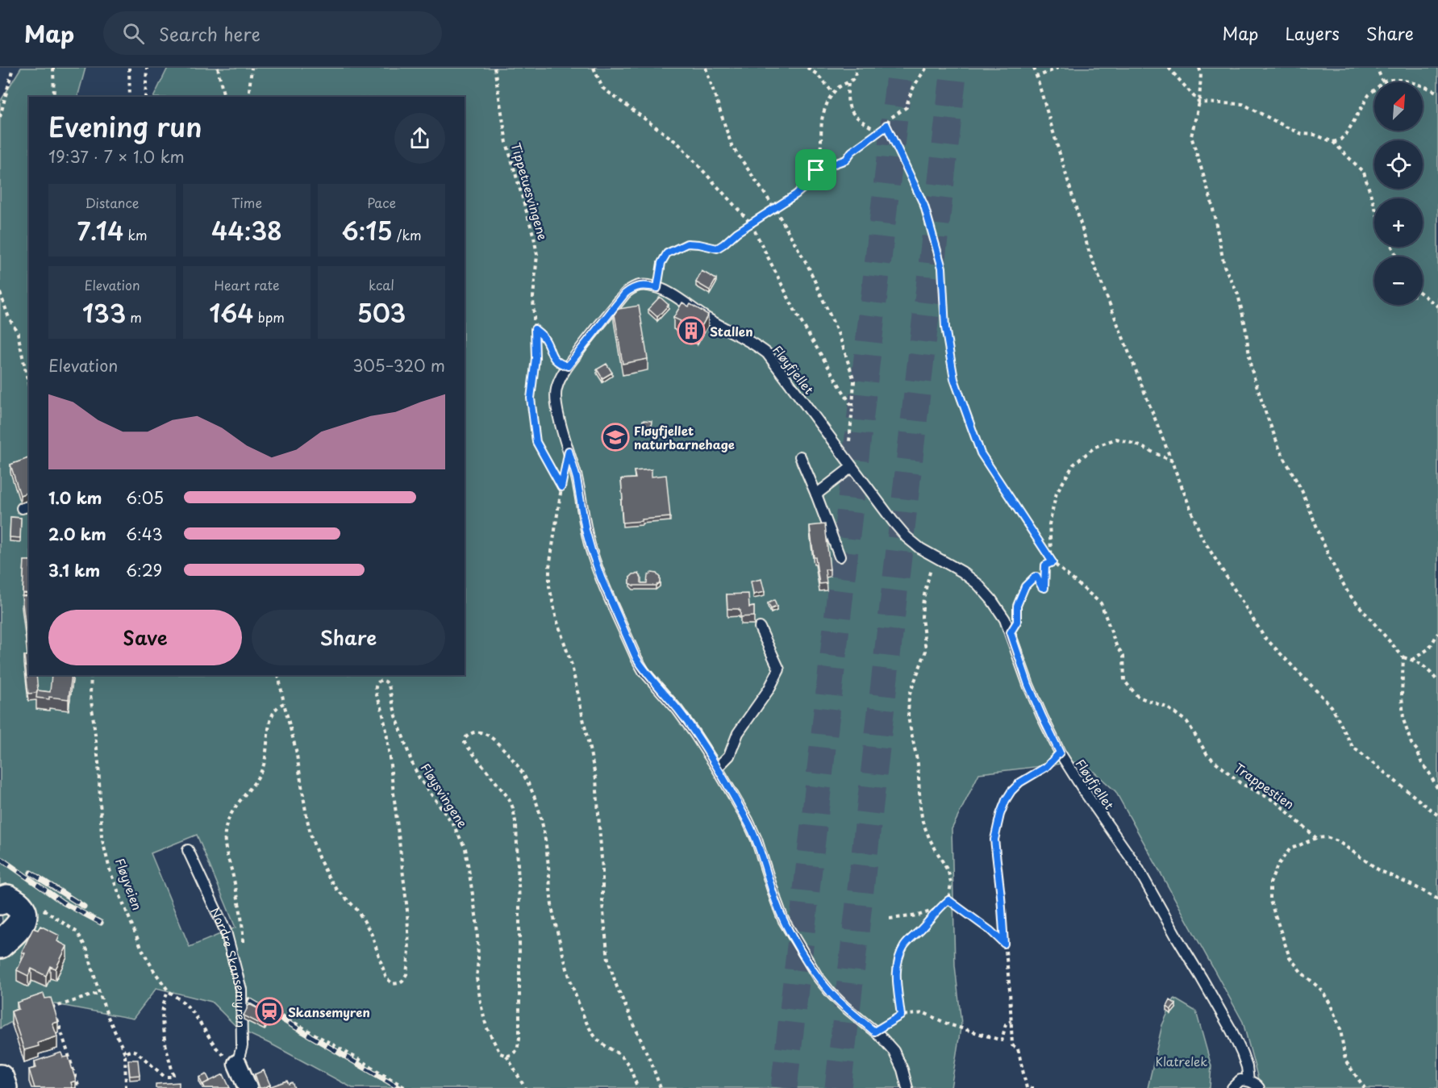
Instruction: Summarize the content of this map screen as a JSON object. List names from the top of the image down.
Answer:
{
  "streets": {
    "lane": ["Fløyfjellet", "Nordre Skansemyren"],
    "path": [
      "Tippetuesvingene",
      "Trappestien",
      "Fløysvingene",
      "Fløyveien"
    ]
  },
  "crossings": [
    ["Fløyveien", "Nordre Skansemyren"]
  ],
  "parks": ["Klatrelek"],
  "places": {
    "building": ["Stallen"],
    "school or university": ["Fløyfjellet naturbarnehage"],
    "station": ["Skansemyren"]
  },
  "north": "top right",
  "page": {
    "header": "Map",
    "search": "Search here",
    "nav": ["Map", "Layers", "Share"],
    "map_buttons": ["+", "−"],
    "heading": ["Evening run", "19:37 · 7 × 1.0 km"],
    "stats": [
      ["Distance", "7.14 km"],
      ["Time", "44:38"],
      ["Pace", "6:15 /km"],
      ["Elevation", "133 m"],
      ["Heart rate", "164 bpm"],
      ["kcal", "503"]
    ],
    "chart": ["Elevation", "305–320 m"],
    "list": [
      {
        "name": "1.0 km",
        "note": "6:05"
      },
      {
        "name": "2.0 km",
        "note": "6:43"
      },
      {
        "name": "3.1 km",
        "note": "6:29"
      }
    ],
    "buttons": ["Save", "Share"]
  }
}
